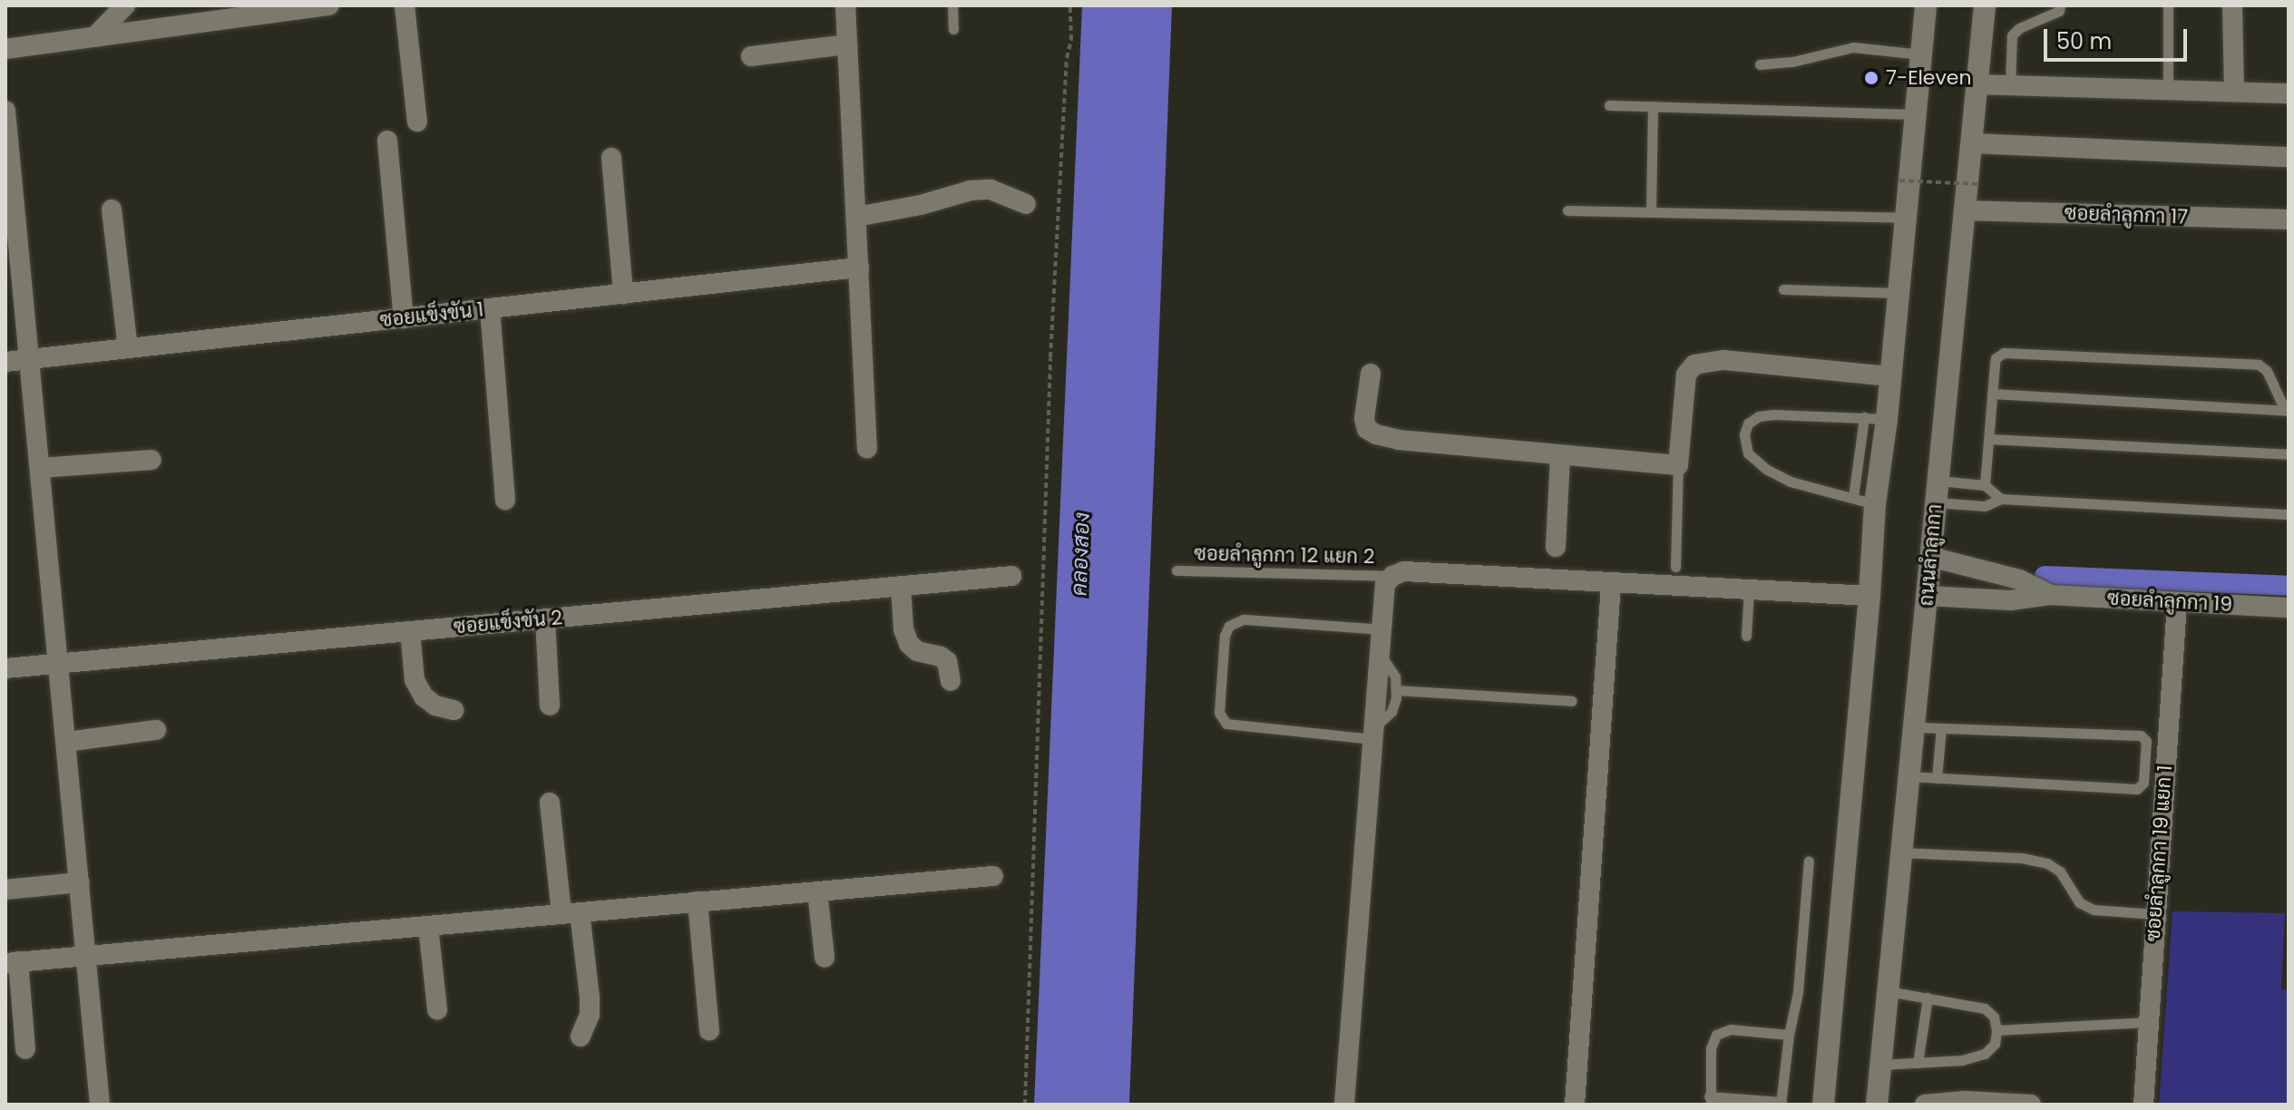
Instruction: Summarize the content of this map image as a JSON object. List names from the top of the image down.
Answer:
{
  "streets": {
    "main road": ["ถนนลำลูกกา"],
    "street": [
      "ซอยลำลูกกา 17",
      "ซอยแข็งขัน 1",
      "ซอยลำลูกกา 19",
      "ซอยแข็งขัน 2",
      "ซอยลำลูกกา 19 แยก 1"
    ],
    "lane": ["ซอยลําลูกกา 12 แยก 2"]
  },
  "crossings": [
    ["ซอยลำลูกกา 17", "ถนนลำลูกกา"],
    ["ซอยลำลูกกา 19", "ซอยลำลูกกา 19 แยก 1"]
  ],
  "water": ["คลองสอง"],
  "places": ["7-Eleven"],
  "scale_bar": "50 m"
}
